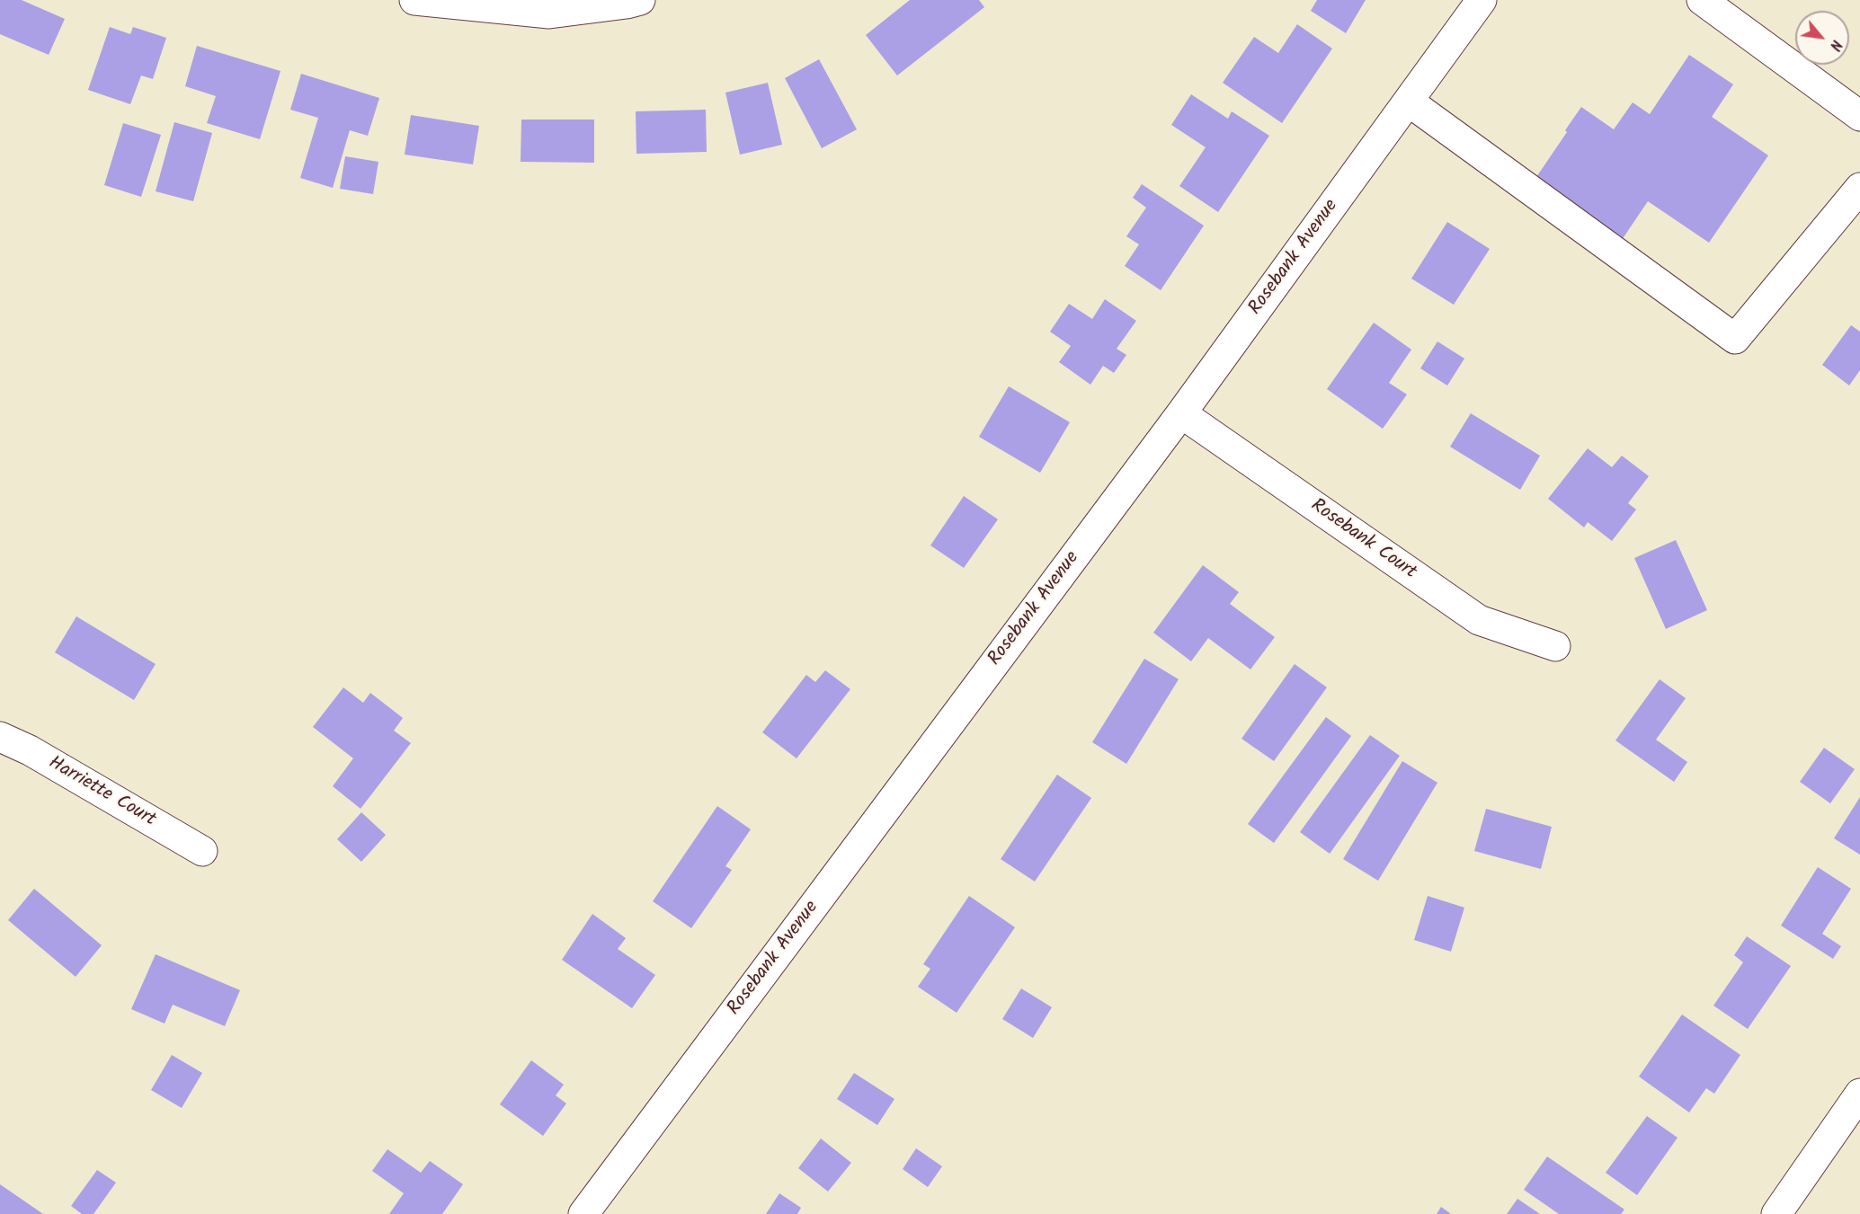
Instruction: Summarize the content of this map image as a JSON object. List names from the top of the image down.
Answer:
{
  "streets": {
    "street": ["Rosebank Avenue", "Rosebank Court", "Harriette Court"]
  },
  "crossings": [
    ["Rosebank Avenue", "Rosebank Court"]
  ],
  "north": "bottom right"
}
